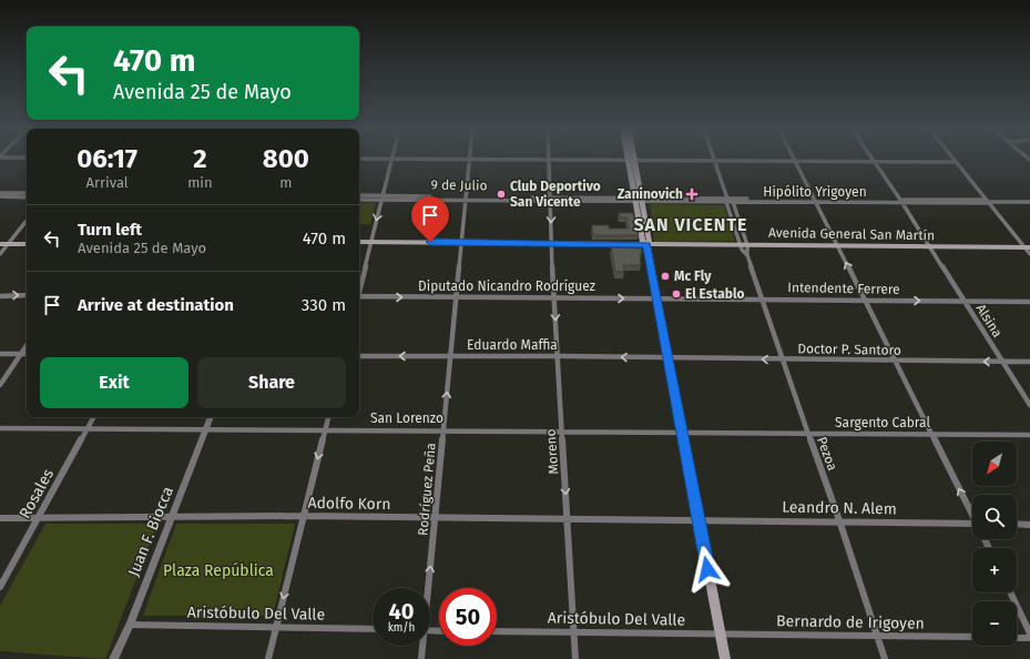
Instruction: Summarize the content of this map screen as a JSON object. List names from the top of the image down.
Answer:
{
  "streets": {
    "main road": ["Avenida General San Martín"],
    "street": [
      "9 de Julio",
      "Hipólito Yrigoyen",
      "Diputado Nicandro Rodríguez",
      "Intendente Ferrere",
      "Alsina",
      "Eduardo Maffia",
      "Doctor P. Santoro",
      "San Lorenzo",
      "Sargento Cabral",
      "Moreno",
      "Pezoa",
      "Rodríguez Peña",
      "Rosales",
      "Adolfo Korn",
      "Leandro N. Alem",
      "Juan F. Biocca",
      "Aristóbulo Del Valle",
      "Bernardo de Irigoyen"
    ]
  },
  "crossings": [
    ["9 de Julio", "Hipólito Yrigoyen"],
    ["9 de Julio", "Moreno"],
    ["9 de Julio", "Rodríguez Peña"],
    ["Hipólito Yrigoyen", "Alsina"],
    ["Avenida General San Martín", "Alsina"],
    ["Avenida General San Martín", "Moreno"],
    ["Avenida General San Martín", "Pezoa"],
    ["Avenida General San Martín", "Rodríguez Peña"],
    ["Diputado Nicandro Rodríguez", "Intendente Ferrere"],
    ["Diputado Nicandro Rodríguez", "Moreno"],
    ["Diputado Nicandro Rodríguez", "Rodríguez Peña"],
    ["Intendente Ferrere", "Alsina"],
    ["Intendente Ferrere", "Pezoa"],
    ["Alsina", "Doctor P. Santoro"],
    ["Eduardo Maffia", "Doctor P. Santoro"],
    ["Eduardo Maffia", "Moreno"],
    ["Eduardo Maffia", "Rodríguez Peña"],
    ["Doctor P. Santoro", "Pezoa"],
    ["San Lorenzo", "Sargento Cabral"],
    ["San Lorenzo", "Moreno"],
    ["San Lorenzo", "Rodríguez Peña"],
    ["San Lorenzo", "Rosales"],
    ["San Lorenzo", "Juan F. Biocca"],
    ["Sargento Cabral", "Pezoa"],
    ["Moreno", "Adolfo Korn"],
    ["Moreno", "Aristóbulo Del Valle"],
    ["Pezoa", "Leandro N. Alem"],
    ["Pezoa", "Bernardo de Irigoyen"],
    ["Rodríguez Peña", "Adolfo Korn"],
    ["Rosales", "Adolfo Korn"],
    ["Adolfo Korn", "Leandro N. Alem"],
    ["Adolfo Korn", "Juan F. Biocca"],
    ["Juan F. Biocca", "Aristóbulo Del Valle"],
    ["Aristóbulo Del Valle", "Bernardo de Irigoyen"]
  ],
  "one_way": [
    "Diputado Nicandro Rodríguez",
    "Eduardo Maffia",
    "Doctor P. Santoro",
    "Moreno"
  ],
  "districts": ["SAN VICENTE"],
  "parks": ["Plaza República"],
  "places": {
    "other": ["Club Deportivo San Vicente", "Mc Fly", "El Establo"],
    "health": ["Zaninovich"]
  },
  "north": "bottom left",
  "page": {
    "turn": ["470 m", "Avenida 25 de Mayo"],
    "eta": [
      "06:17",
      "Arrival",
      "2",
      "min",
      "800",
      "m"
    ],
    "list": [
      {
        "name": "Turn left",
        "note": "Avenida 25 de Mayo",
        "value": "470 m"
      },
      {
        "name": "Arrive at destination",
        "value": "330 m"
      }
    ],
    "buttons": ["Exit", "Share"],
    "map_buttons": ["+", "−"],
    "speed": "40 km/h",
    "limit": "50"
  }
}
